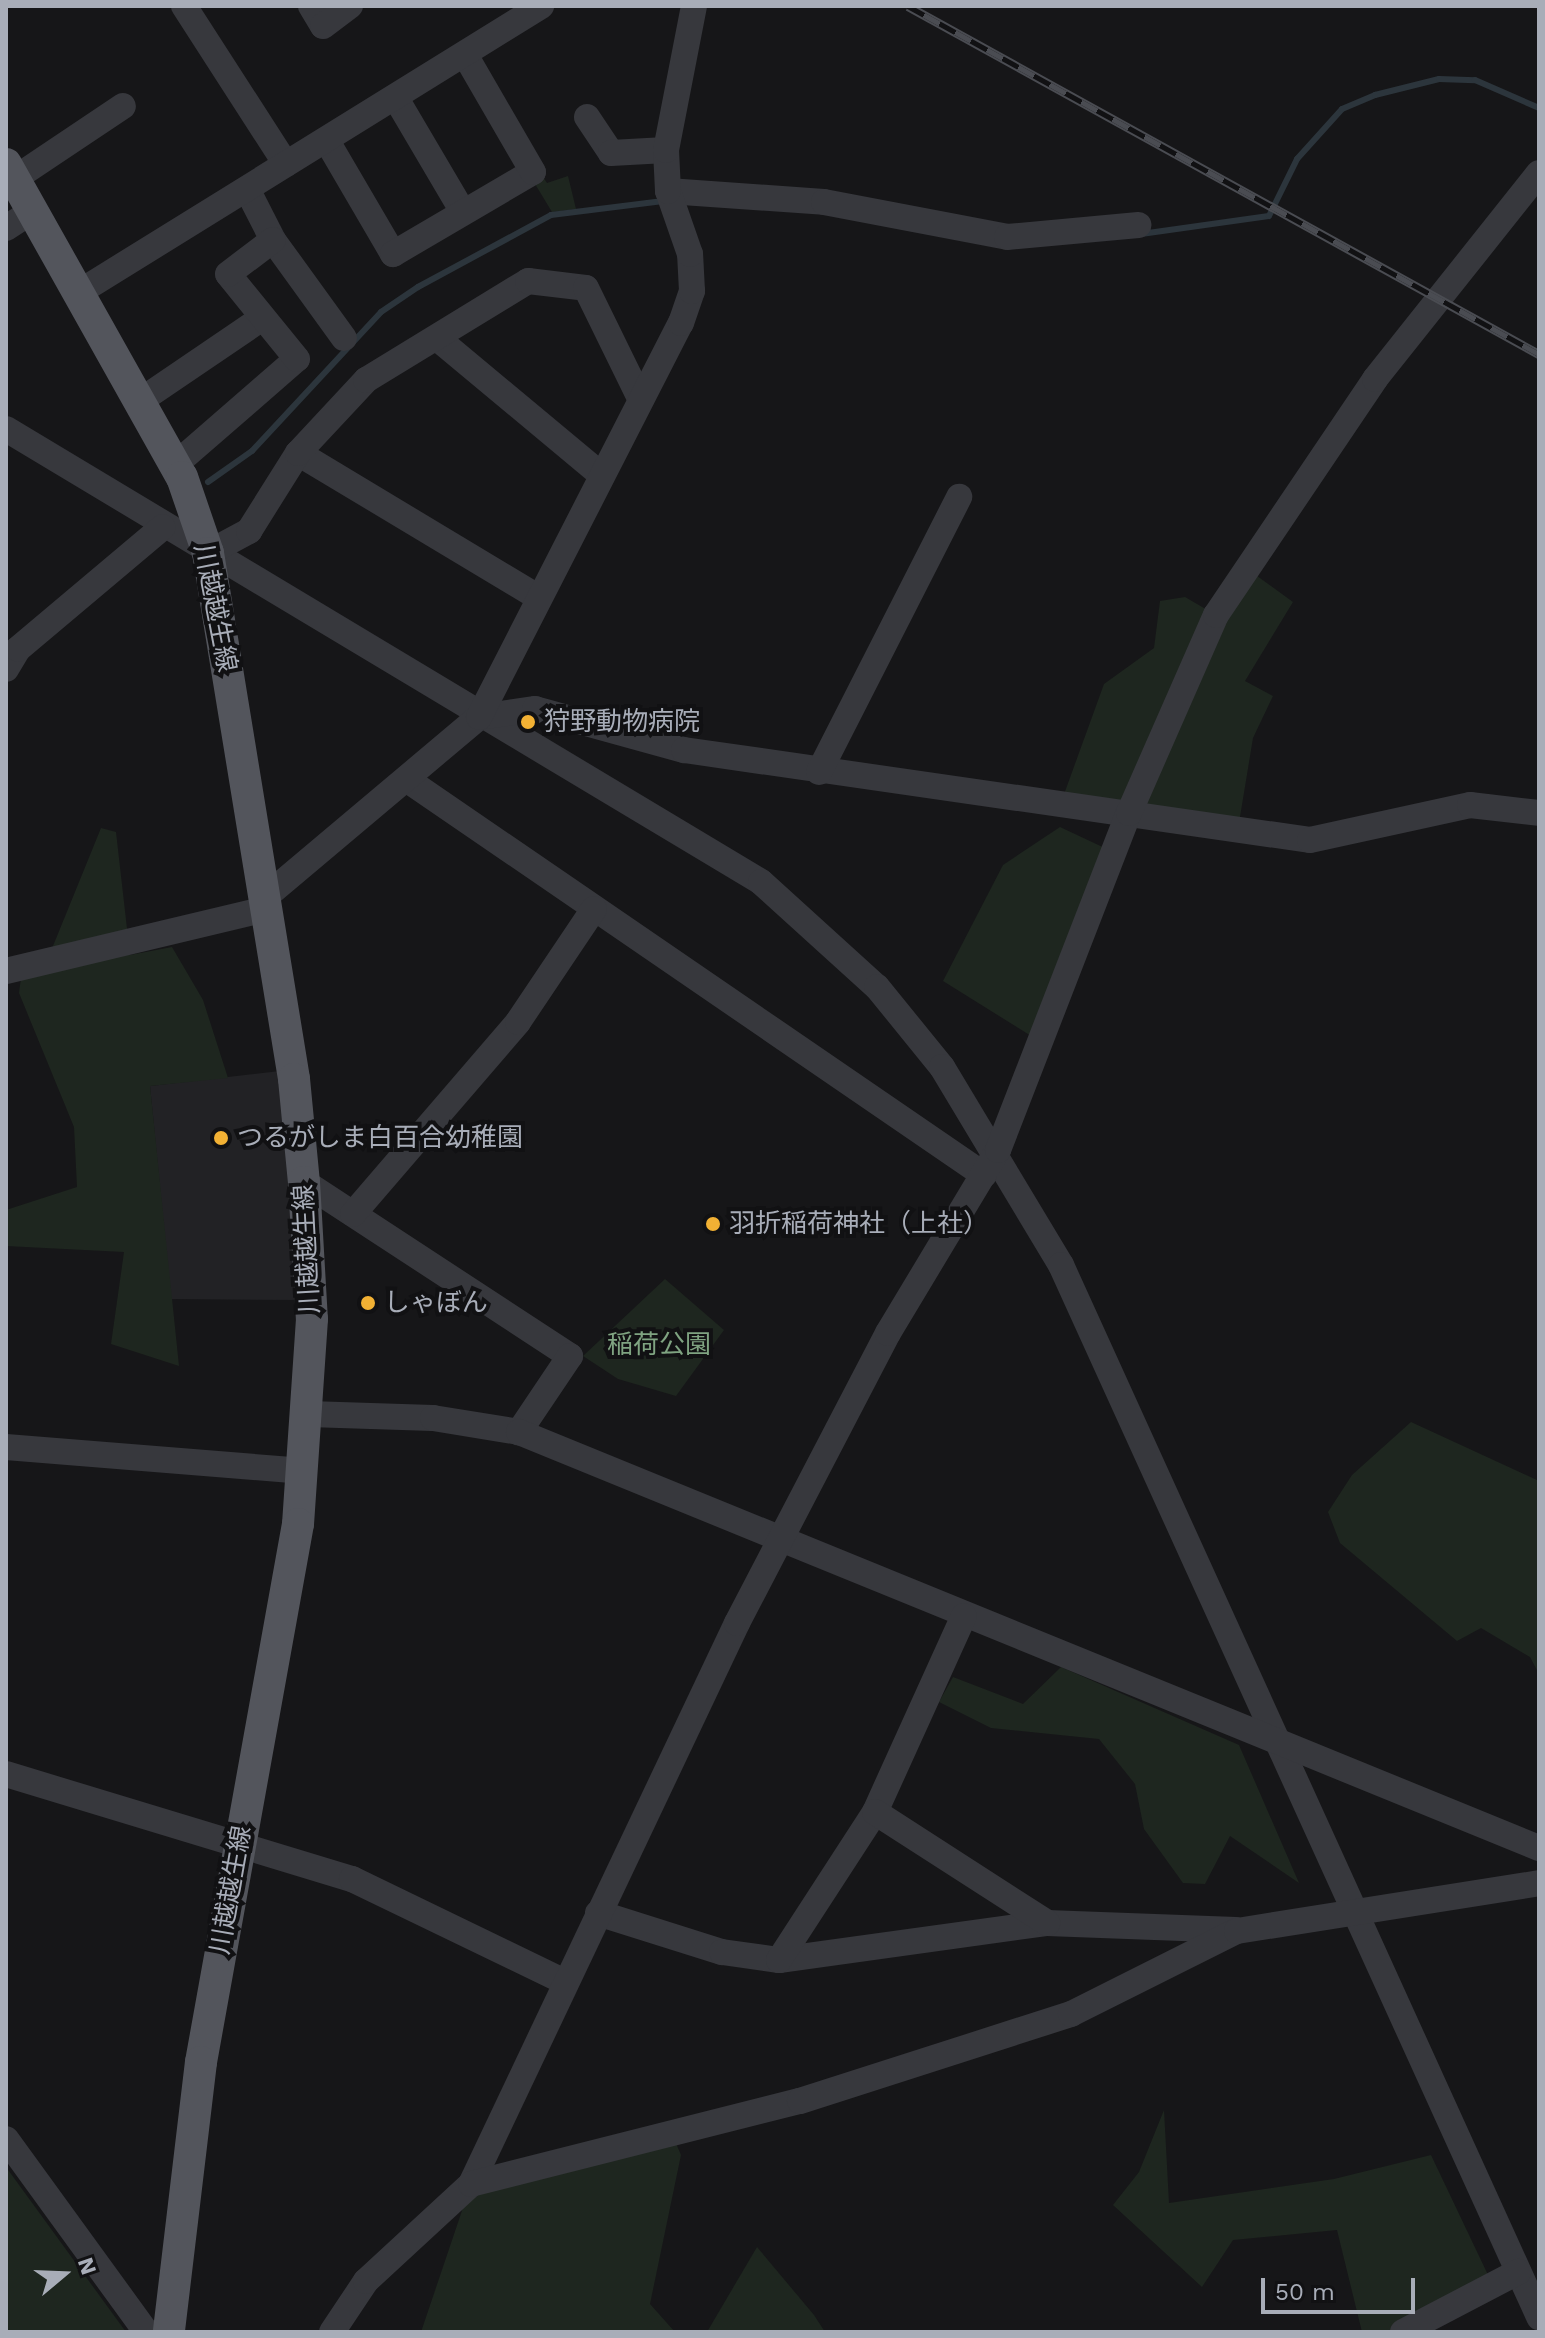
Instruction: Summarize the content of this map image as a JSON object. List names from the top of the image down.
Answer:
{
  "streets": {
    "main road": ["川越越生線"]
  },
  "parks": ["稲荷公園"],
  "places": [
    "狩野動物病院",
    "つるがしま白百合幼稚園",
    "羽折稲荷神社（上社）",
    "しゃぼん"
  ],
  "scale_bar": "50 m",
  "north": "right"
}
